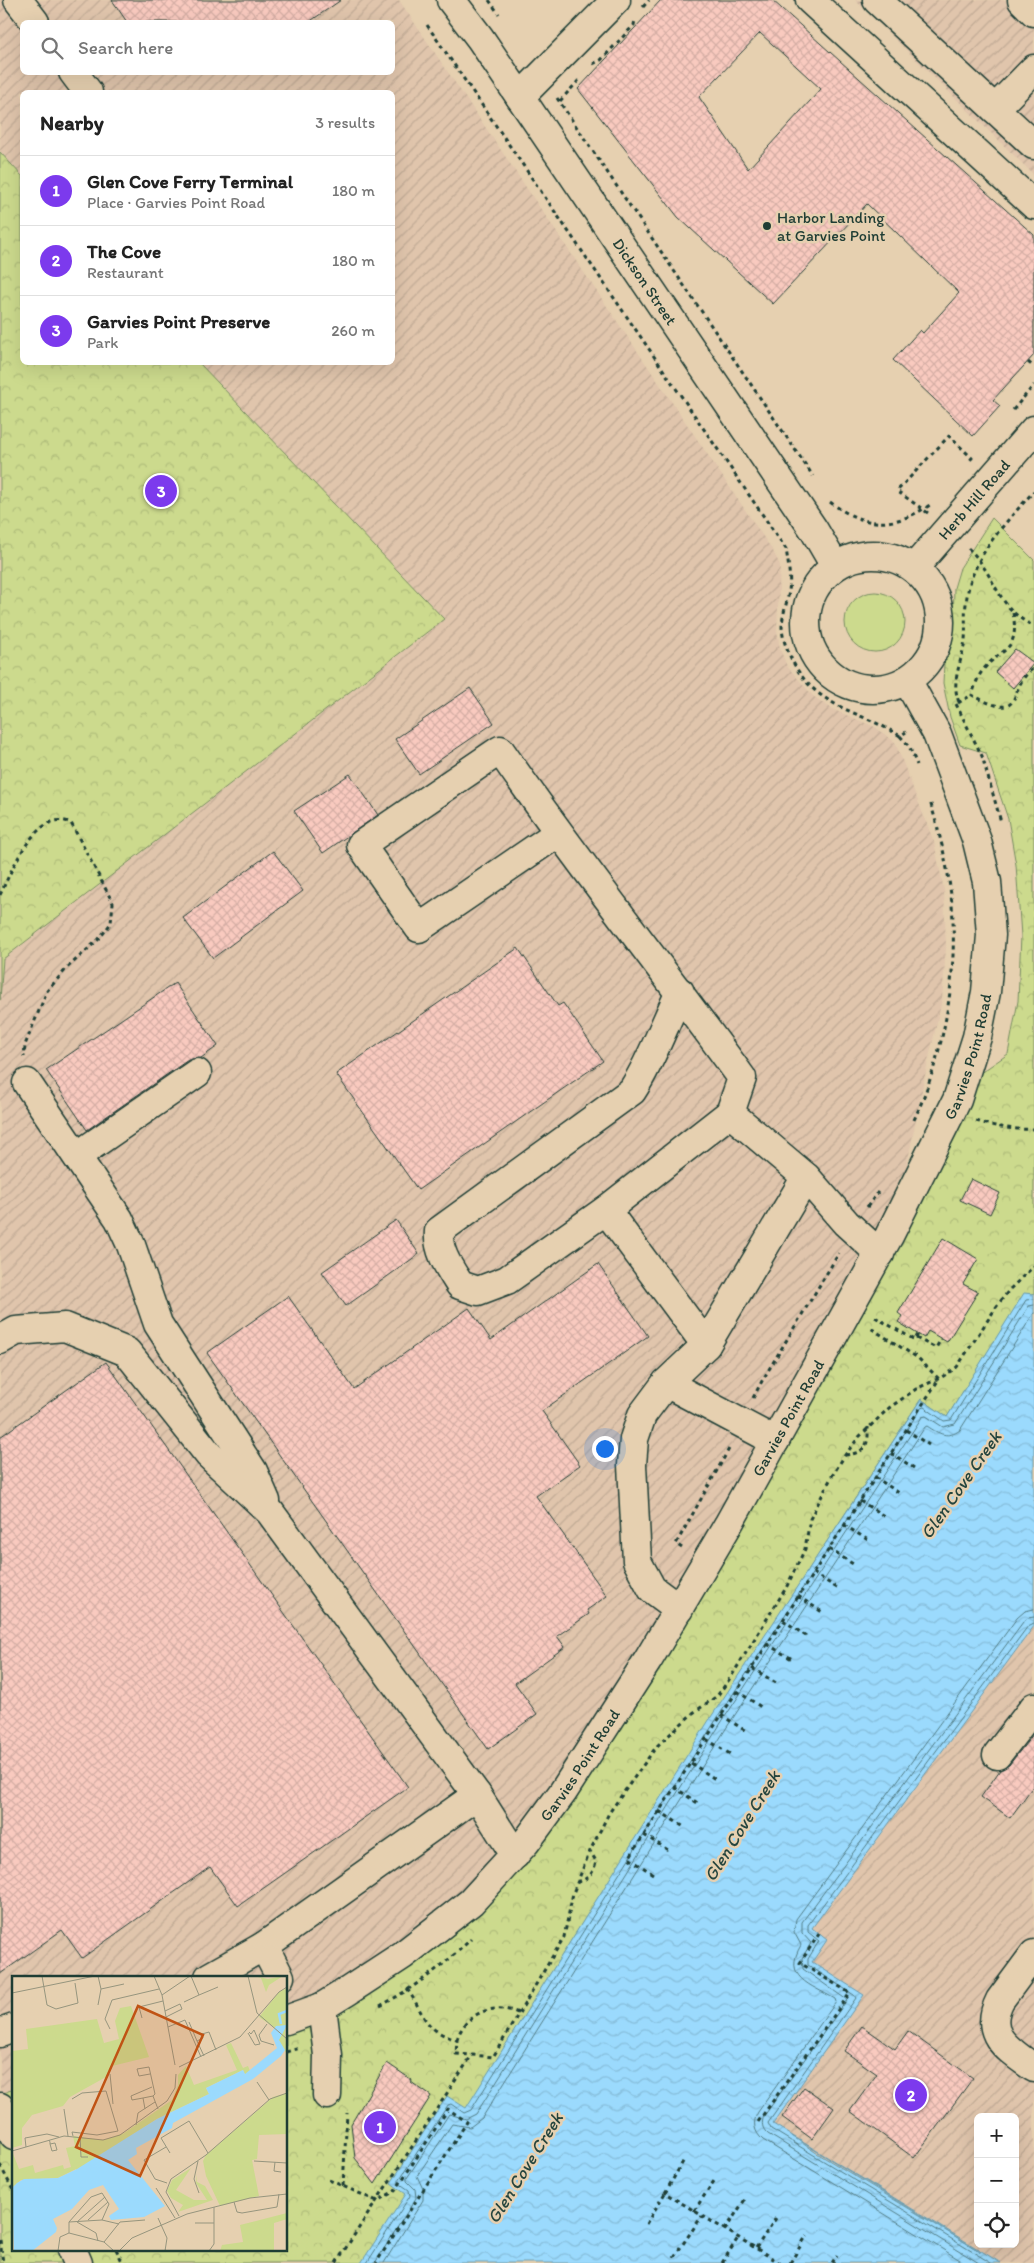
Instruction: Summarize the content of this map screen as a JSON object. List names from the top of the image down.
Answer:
{
  "streets": {
    "street": ["Dickson Street", "Herb Hill Road", "Garvies Point Road"]
  },
  "crossings": [
    ["Dickson Street", "Herb Hill Road"],
    ["Dickson Street", "Garvies Point Road"],
    ["Herb Hill Road", "Garvies Point Road"]
  ],
  "water": ["Glen Cove Creek"],
  "places": ["Harbor Landing at Garvies Point"],
  "page": {
    "search": "Search here",
    "heading": ["Nearby", "3 results"],
    "list": [
      {
        "mark": "1",
        "name": "Glen Cove Ferry Terminal",
        "note": "Place · Garvies Point Road",
        "value": "180 m"
      },
      {
        "mark": "2",
        "name": "The Cove",
        "note": "Restaurant",
        "value": "180 m"
      },
      {
        "mark": "3",
        "name": "Garvies Point Preserve",
        "note": "Park",
        "value": "260 m"
      }
    ],
    "pins": ["3", "2", "1"],
    "map_buttons": ["+", "−"]
  }
}
